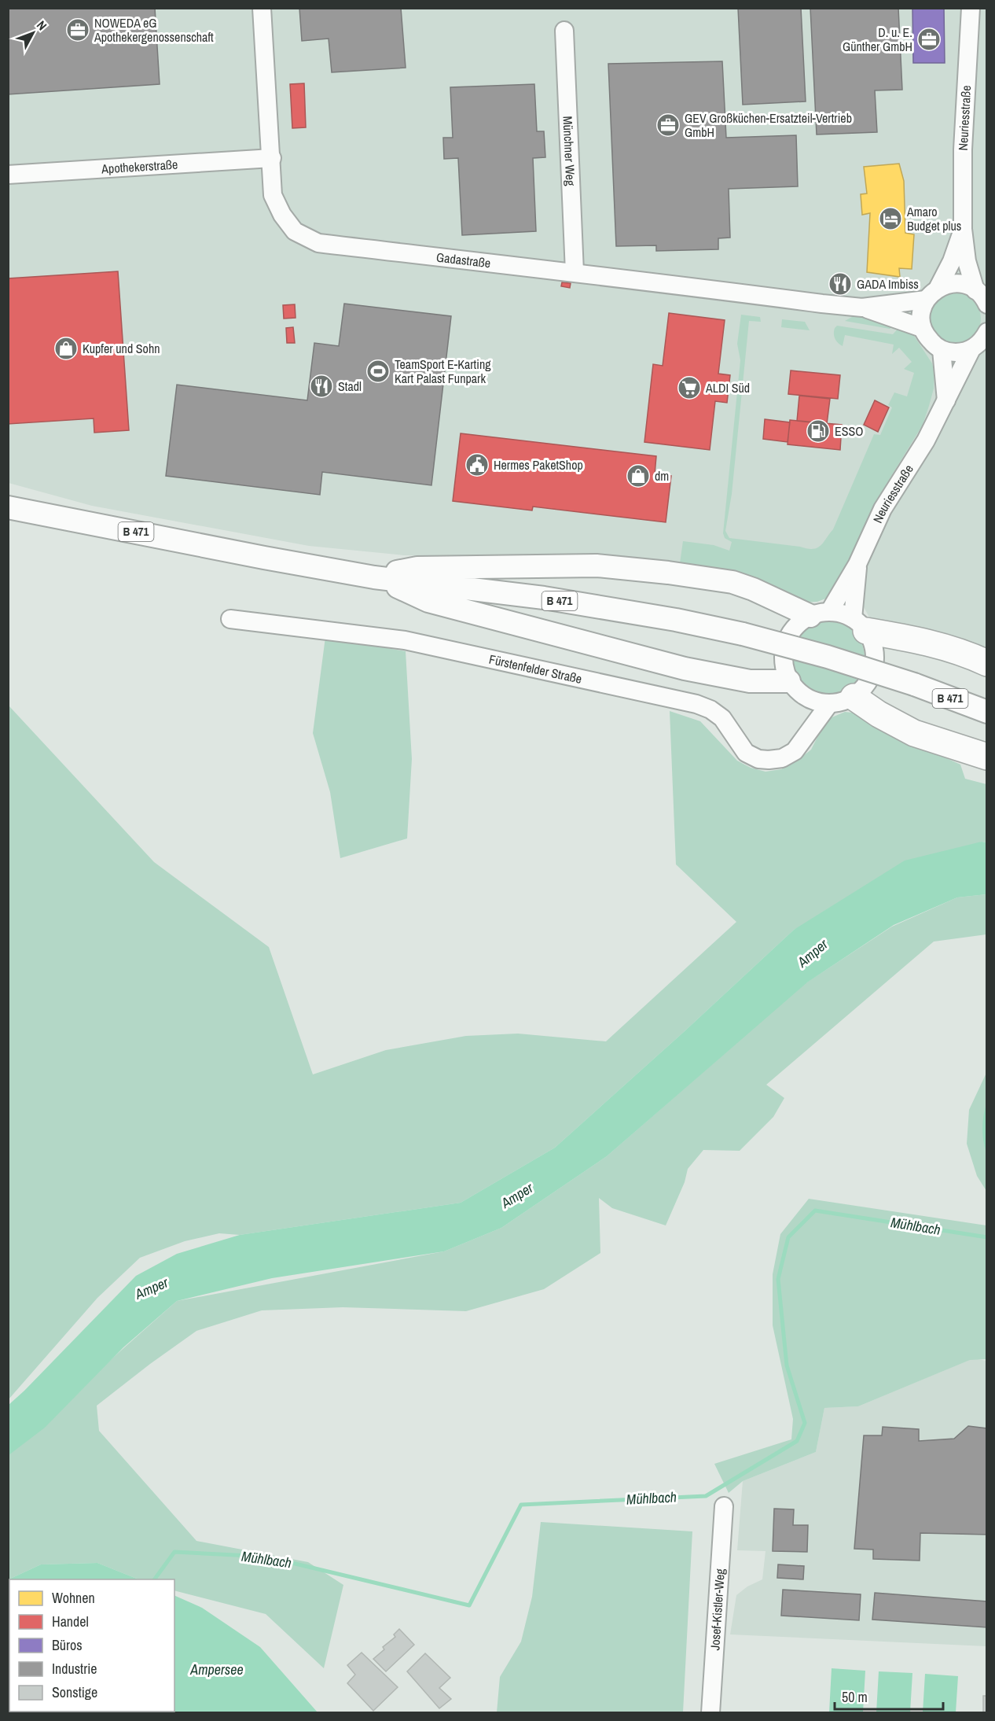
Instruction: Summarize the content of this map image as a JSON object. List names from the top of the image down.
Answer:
{
  "streets": {
    "main road": ["B 471"],
    "street": [
      "Neuriesstraße",
      "Münchner Weg",
      "Apothekerstraße",
      "Gadastraße",
      "Fürstenfelder Straße",
      "Josef-Kistler-Weg"
    ]
  },
  "crossings": [
    ["Neuriesstraße", "Gadastraße"],
    ["Neuriesstraße", "Fürstenfelder Straße"],
    ["Münchner Weg", "Gadastraße"],
    ["Apothekerstraße", "Gadastraße"]
  ],
  "water": ["Amper", "Mühlbach", "Ampersee"],
  "places": {
    "office": ["NOWEDA eG Apothekergenossenschaft", "D. u. E. Günther GmbH", "GEV Großküchen-Ersatzteil-Vertrieb GmbH"],
    "hotel": ["Amaro Budget plus"],
    "restaurant": ["GADA Imbiss", "Stadl"],
    "shop": ["Kupfer und Sohn", "dm"],
    "sports": ["TeamSport E-Karting Kart Palast Funpark"],
    "supermarket": ["ALDI Süd"],
    "fuel station": ["ESSO"],
    "public building": ["Hermes PaketShop"]
  },
  "legend": [
    "Wohnen",
    "Handel",
    "Büros",
    "Industrie",
    "Sonstige"
  ],
  "scale_bar": "50 m",
  "north": "top right"
}
